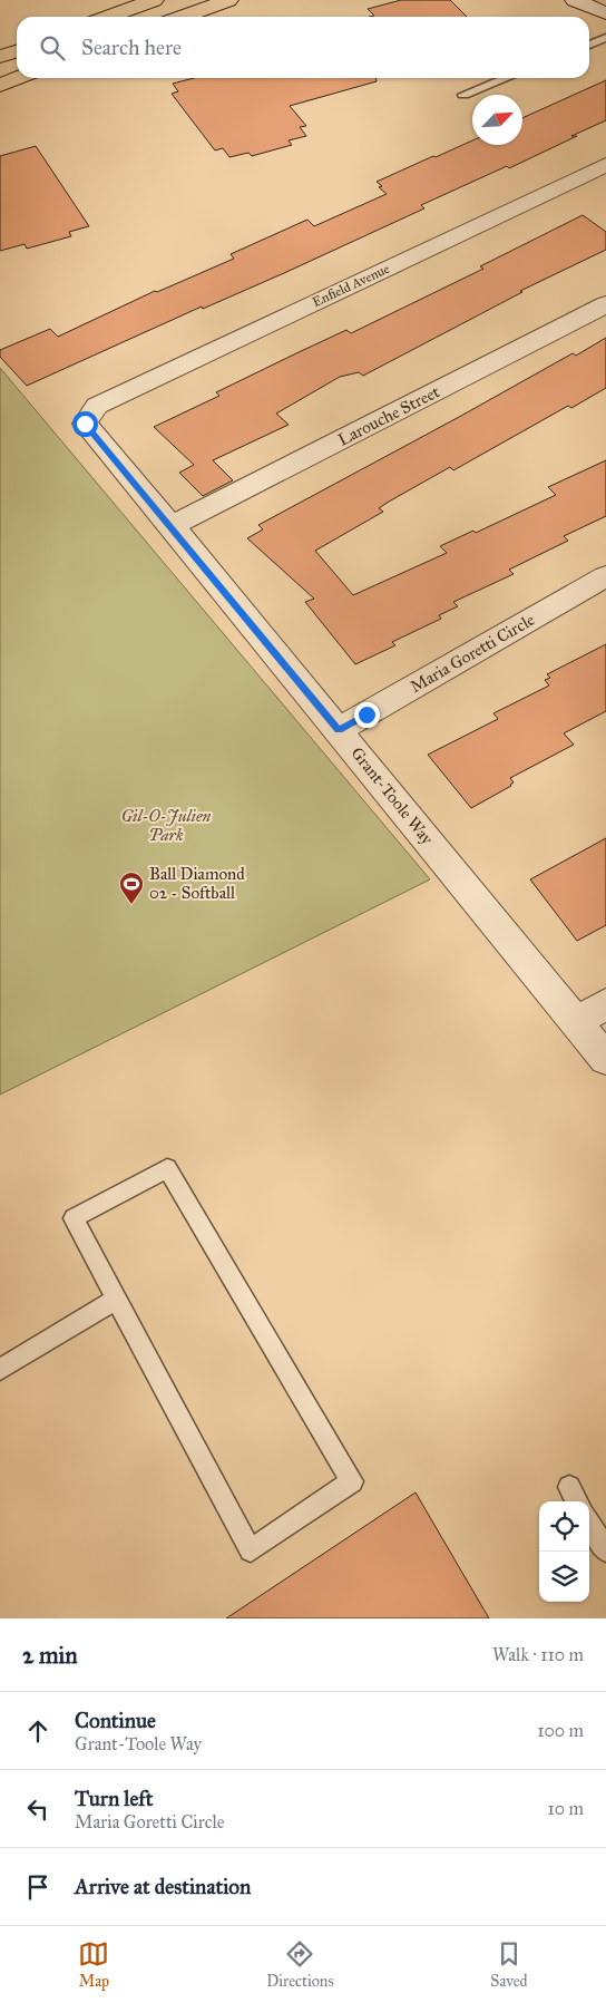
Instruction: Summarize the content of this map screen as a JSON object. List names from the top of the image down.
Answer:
{
  "streets": {
    "street": [
      "Enfield Avenue",
      "Larouche Street",
      "Maria Goretti Circle",
      "Grant-Toole Way"
    ]
  },
  "crossings": [
    ["Enfield Avenue", "Grant-Toole Way"],
    ["Larouche Street", "Grant-Toole Way"],
    ["Maria Goretti Circle", "Grant-Toole Way"]
  ],
  "parks": ["Gil-O-Julien Park"],
  "places": {
    "sports": ["Ball Diamond 02 - Softball"]
  },
  "north": "top right",
  "page": {
    "search": "Search here",
    "heading": ["2 min", "Walk · 110 m"],
    "list": [
      ["Continue", "Grant-Toole Way", "100 m"],
      ["Turn left", "Maria Goretti Circle", "10 m"],
      "Arrive at destination"
    ],
    "nav": ["Map", "Directions", "Saved"]
  }
}
